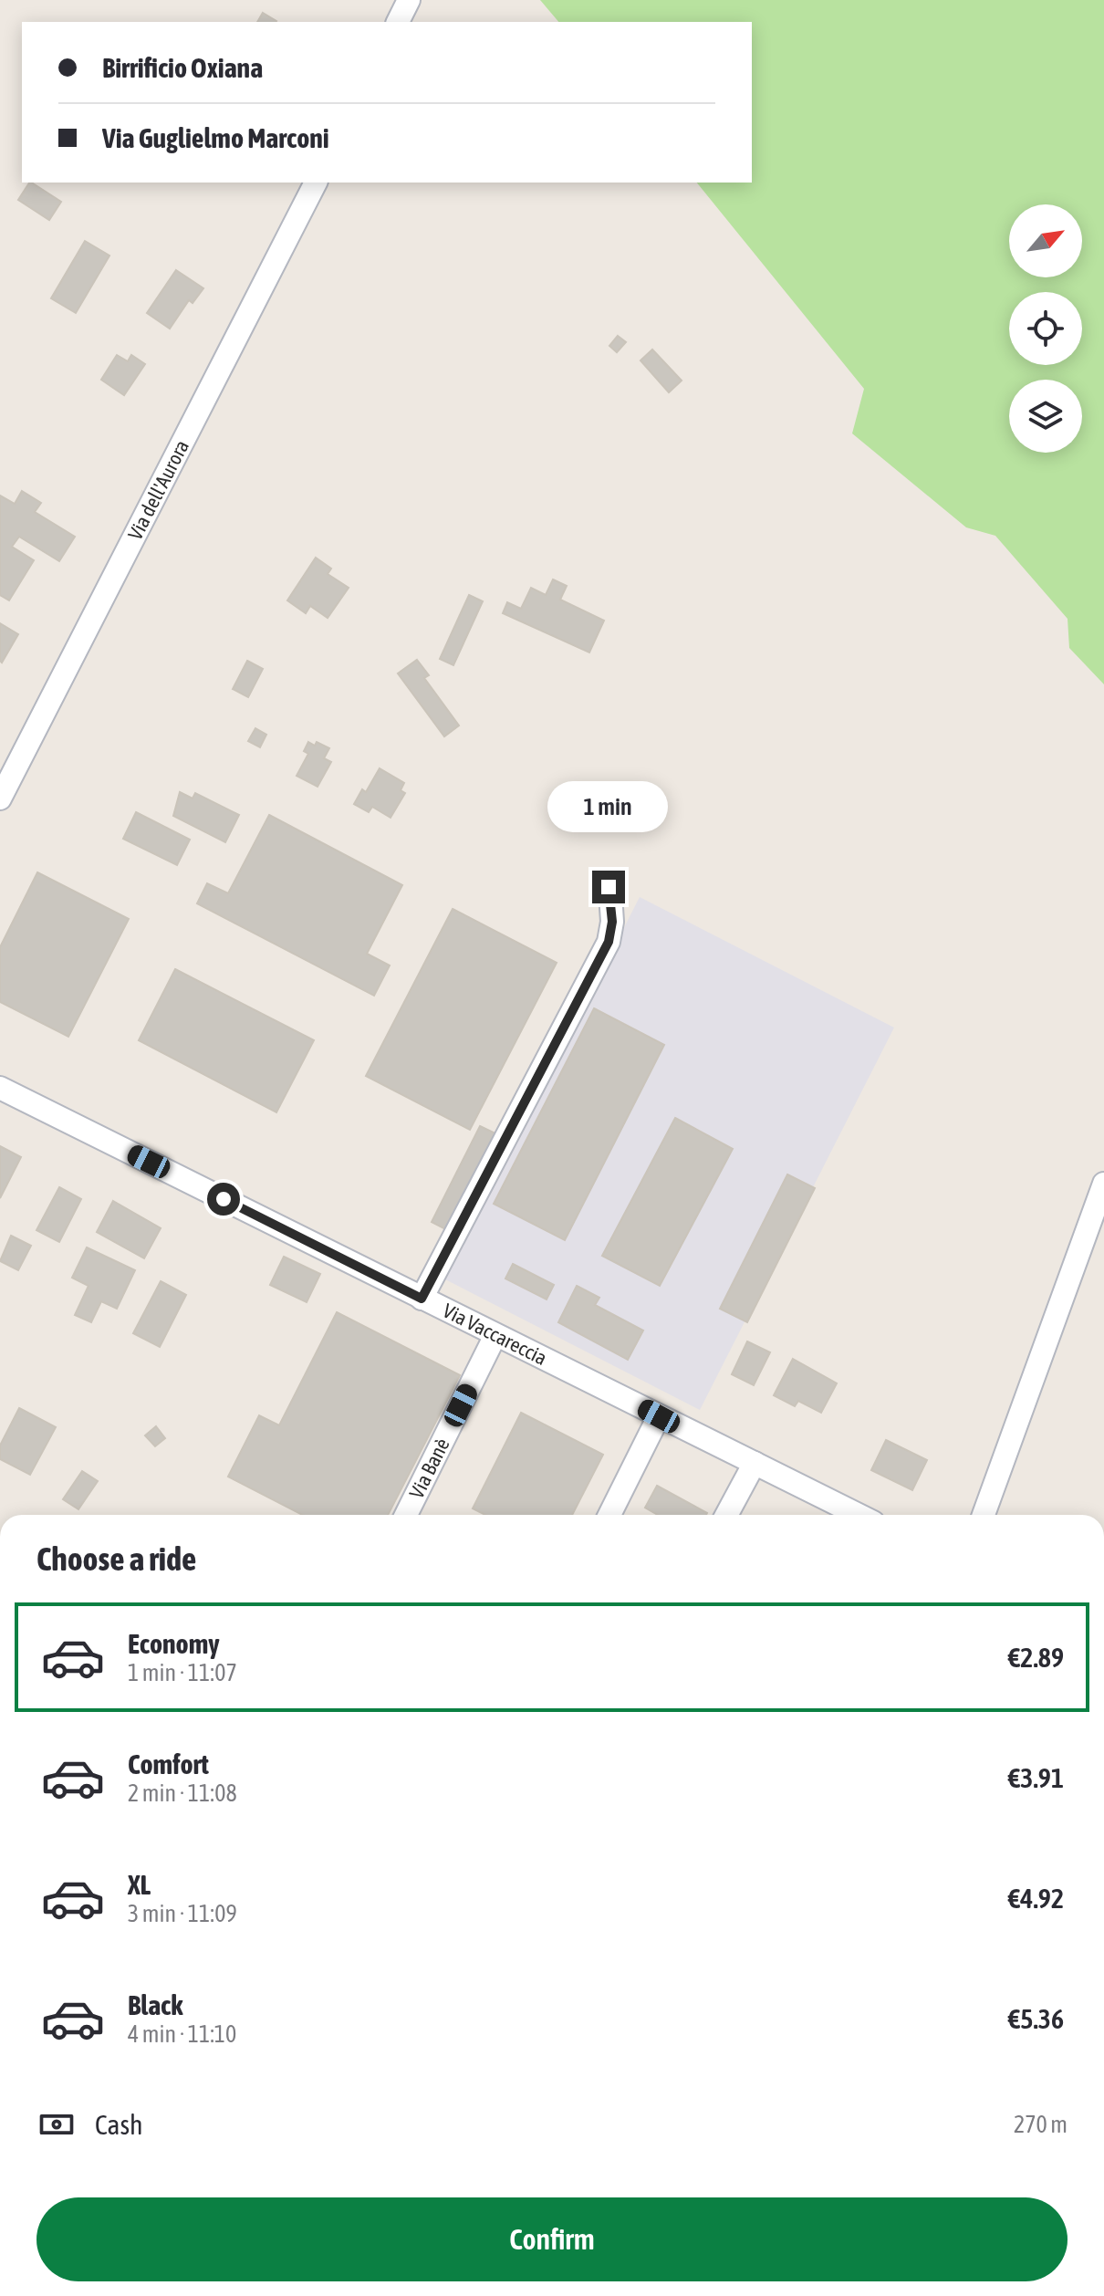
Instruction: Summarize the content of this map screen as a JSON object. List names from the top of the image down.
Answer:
{
  "streets": {
    "street": ["Via dell'Aurora", "Via Vaccareccia", "Via Banè"]
  },
  "crossings": [
    ["Via Vaccareccia", "Via Banè"]
  ],
  "north": "top right",
  "page": {
    "banner": ["Birrificio Oxiana", "Via Guglielmo Marconi"],
    "bubble": "1 min",
    "heading": "Choose a ride",
    "list": [
      {
        "name": "Economy",
        "note": "1 min · 11:07",
        "value": "€2.89"
      },
      {
        "name": "Comfort",
        "note": "2 min · 11:08",
        "value": "€3.91"
      },
      {
        "name": "XL",
        "note": "3 min · 11:09",
        "value": "€4.92"
      },
      {
        "name": "Black",
        "note": "4 min · 11:10",
        "value": "€5.36"
      }
    ],
    "pay": ["Cash", "270 m"],
    "buttons": "Confirm"
  }
}
